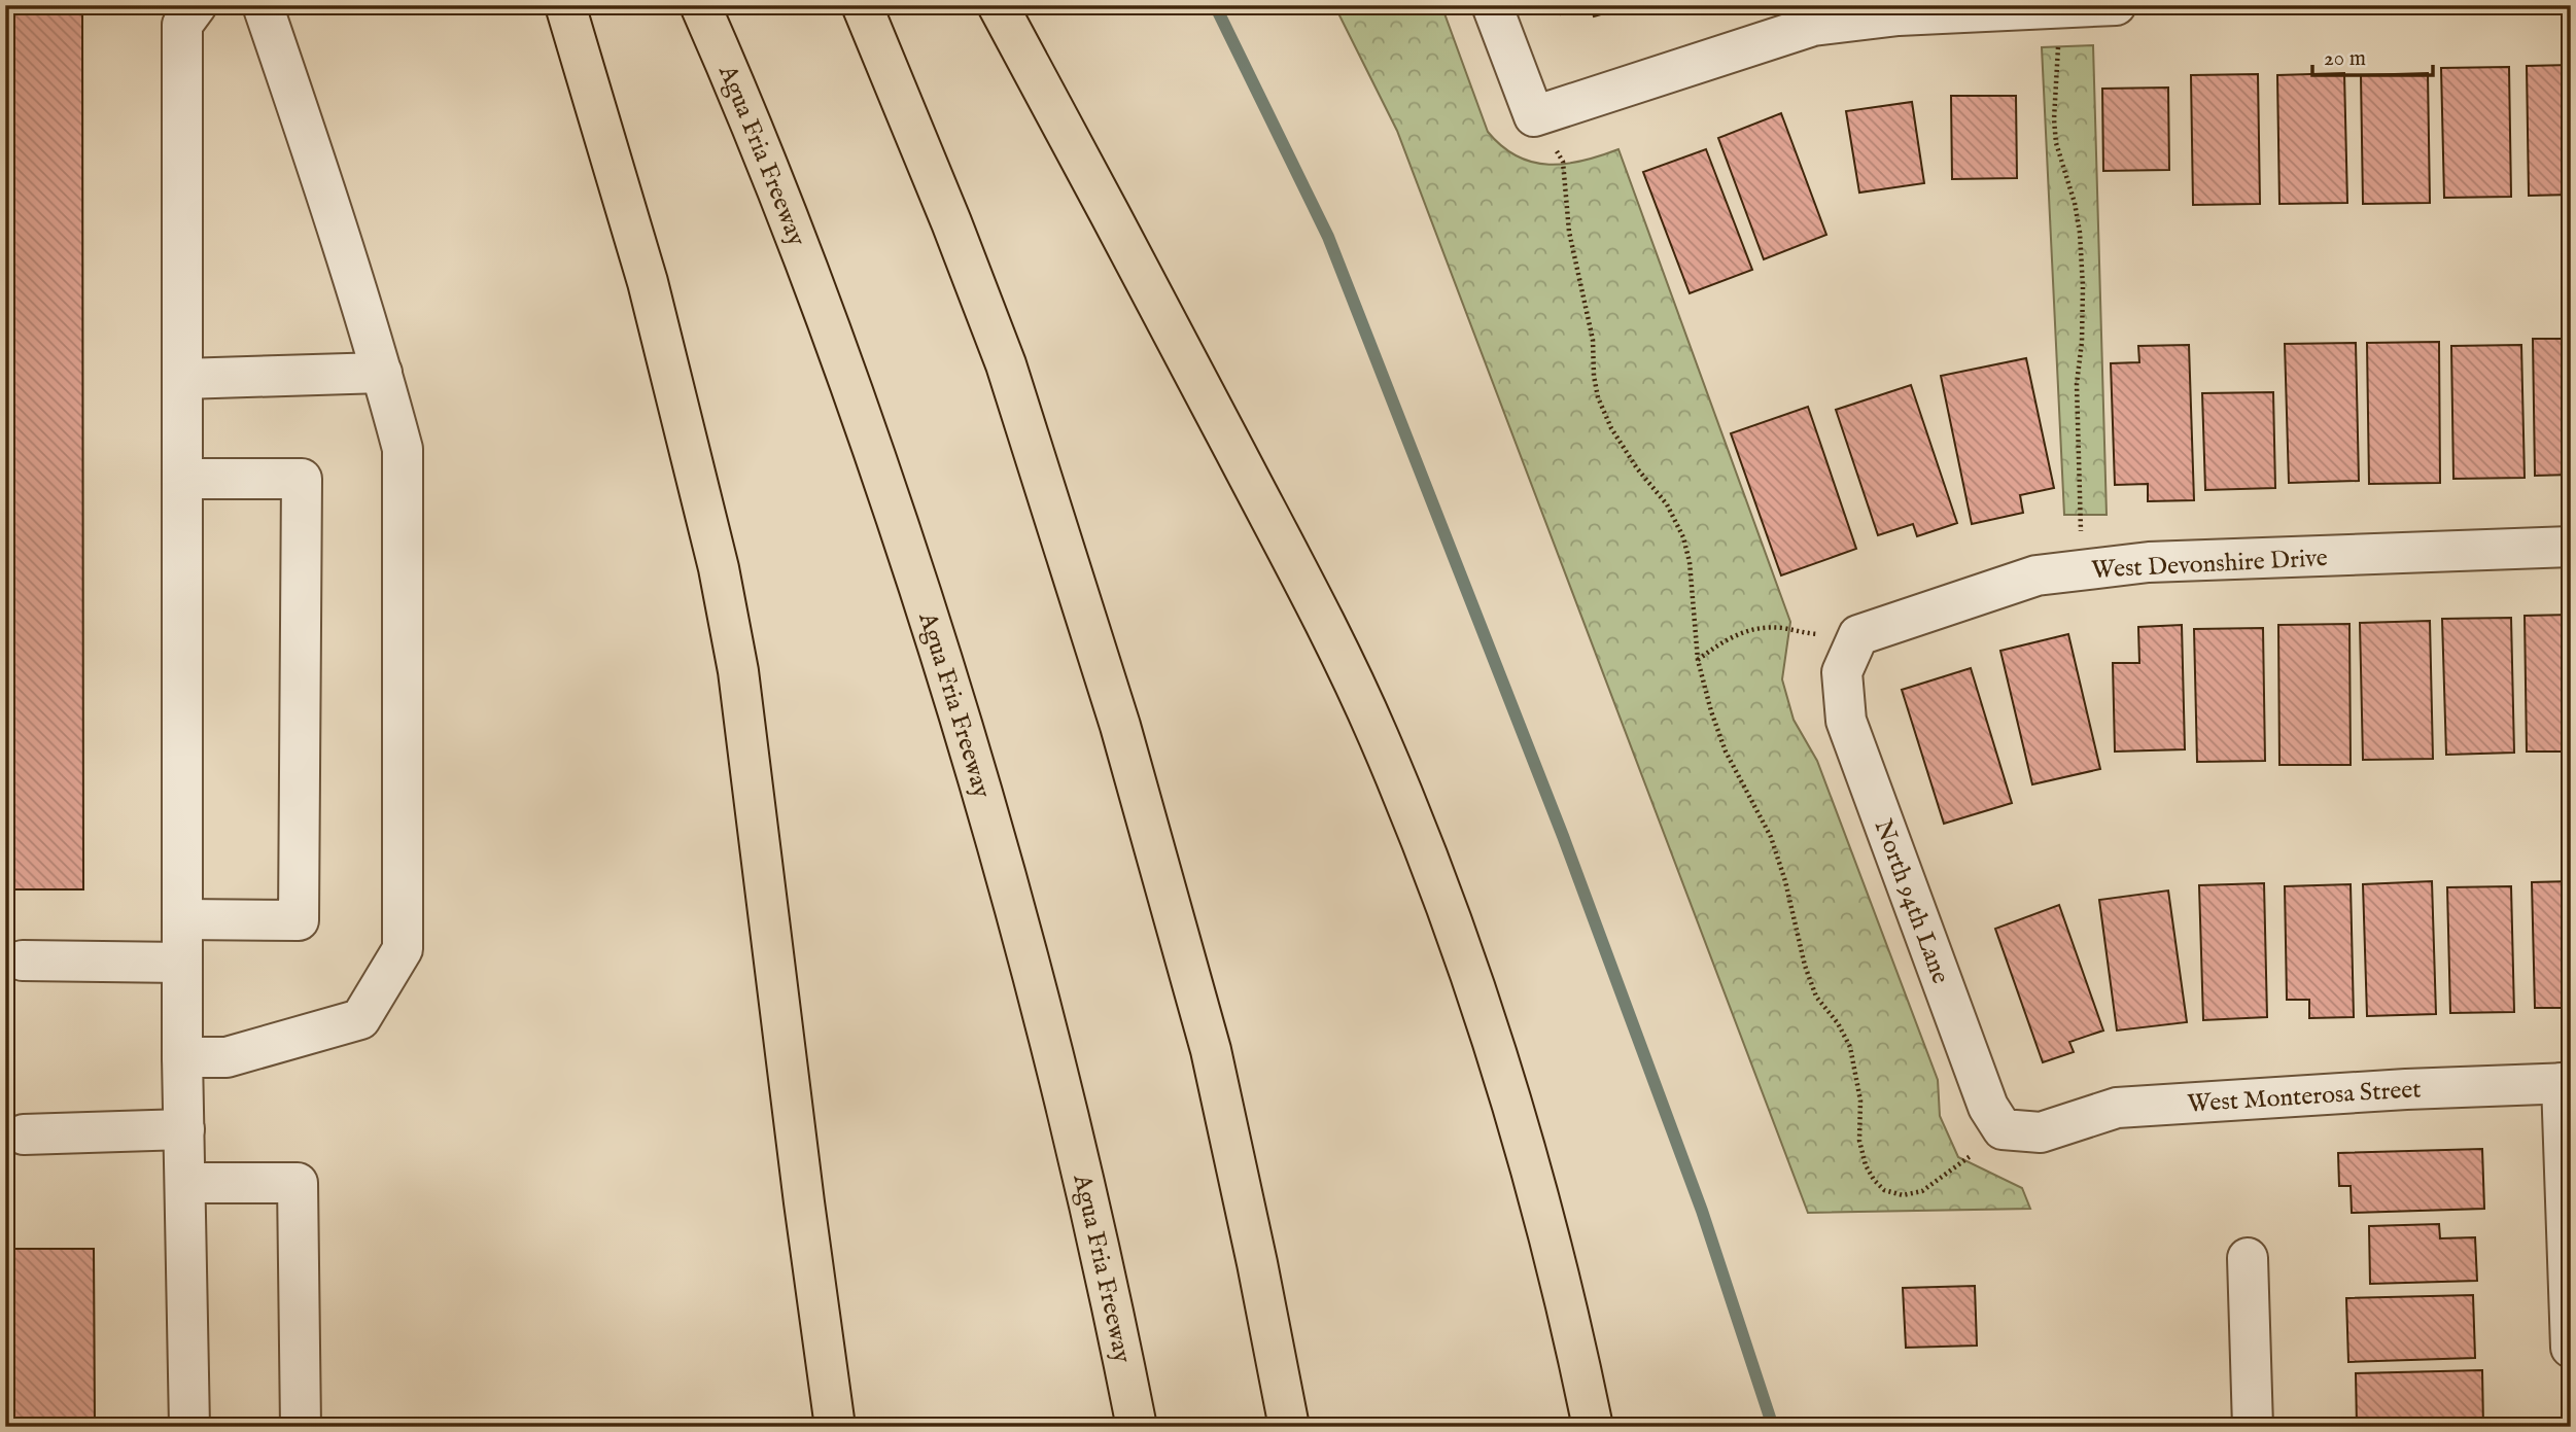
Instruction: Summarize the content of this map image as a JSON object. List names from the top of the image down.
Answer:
{
  "streets": {
    "highway": ["Agua Fria Freeway"],
    "street": ["West Devonshire Drive", "North 94th Lane", "West Monterosa Street"]
  },
  "crossings": [
    ["West Devonshire Drive", "North 94th Lane"],
    ["North 94th Lane", "West Monterosa Street"]
  ],
  "scale_bar": "20 m"
}
